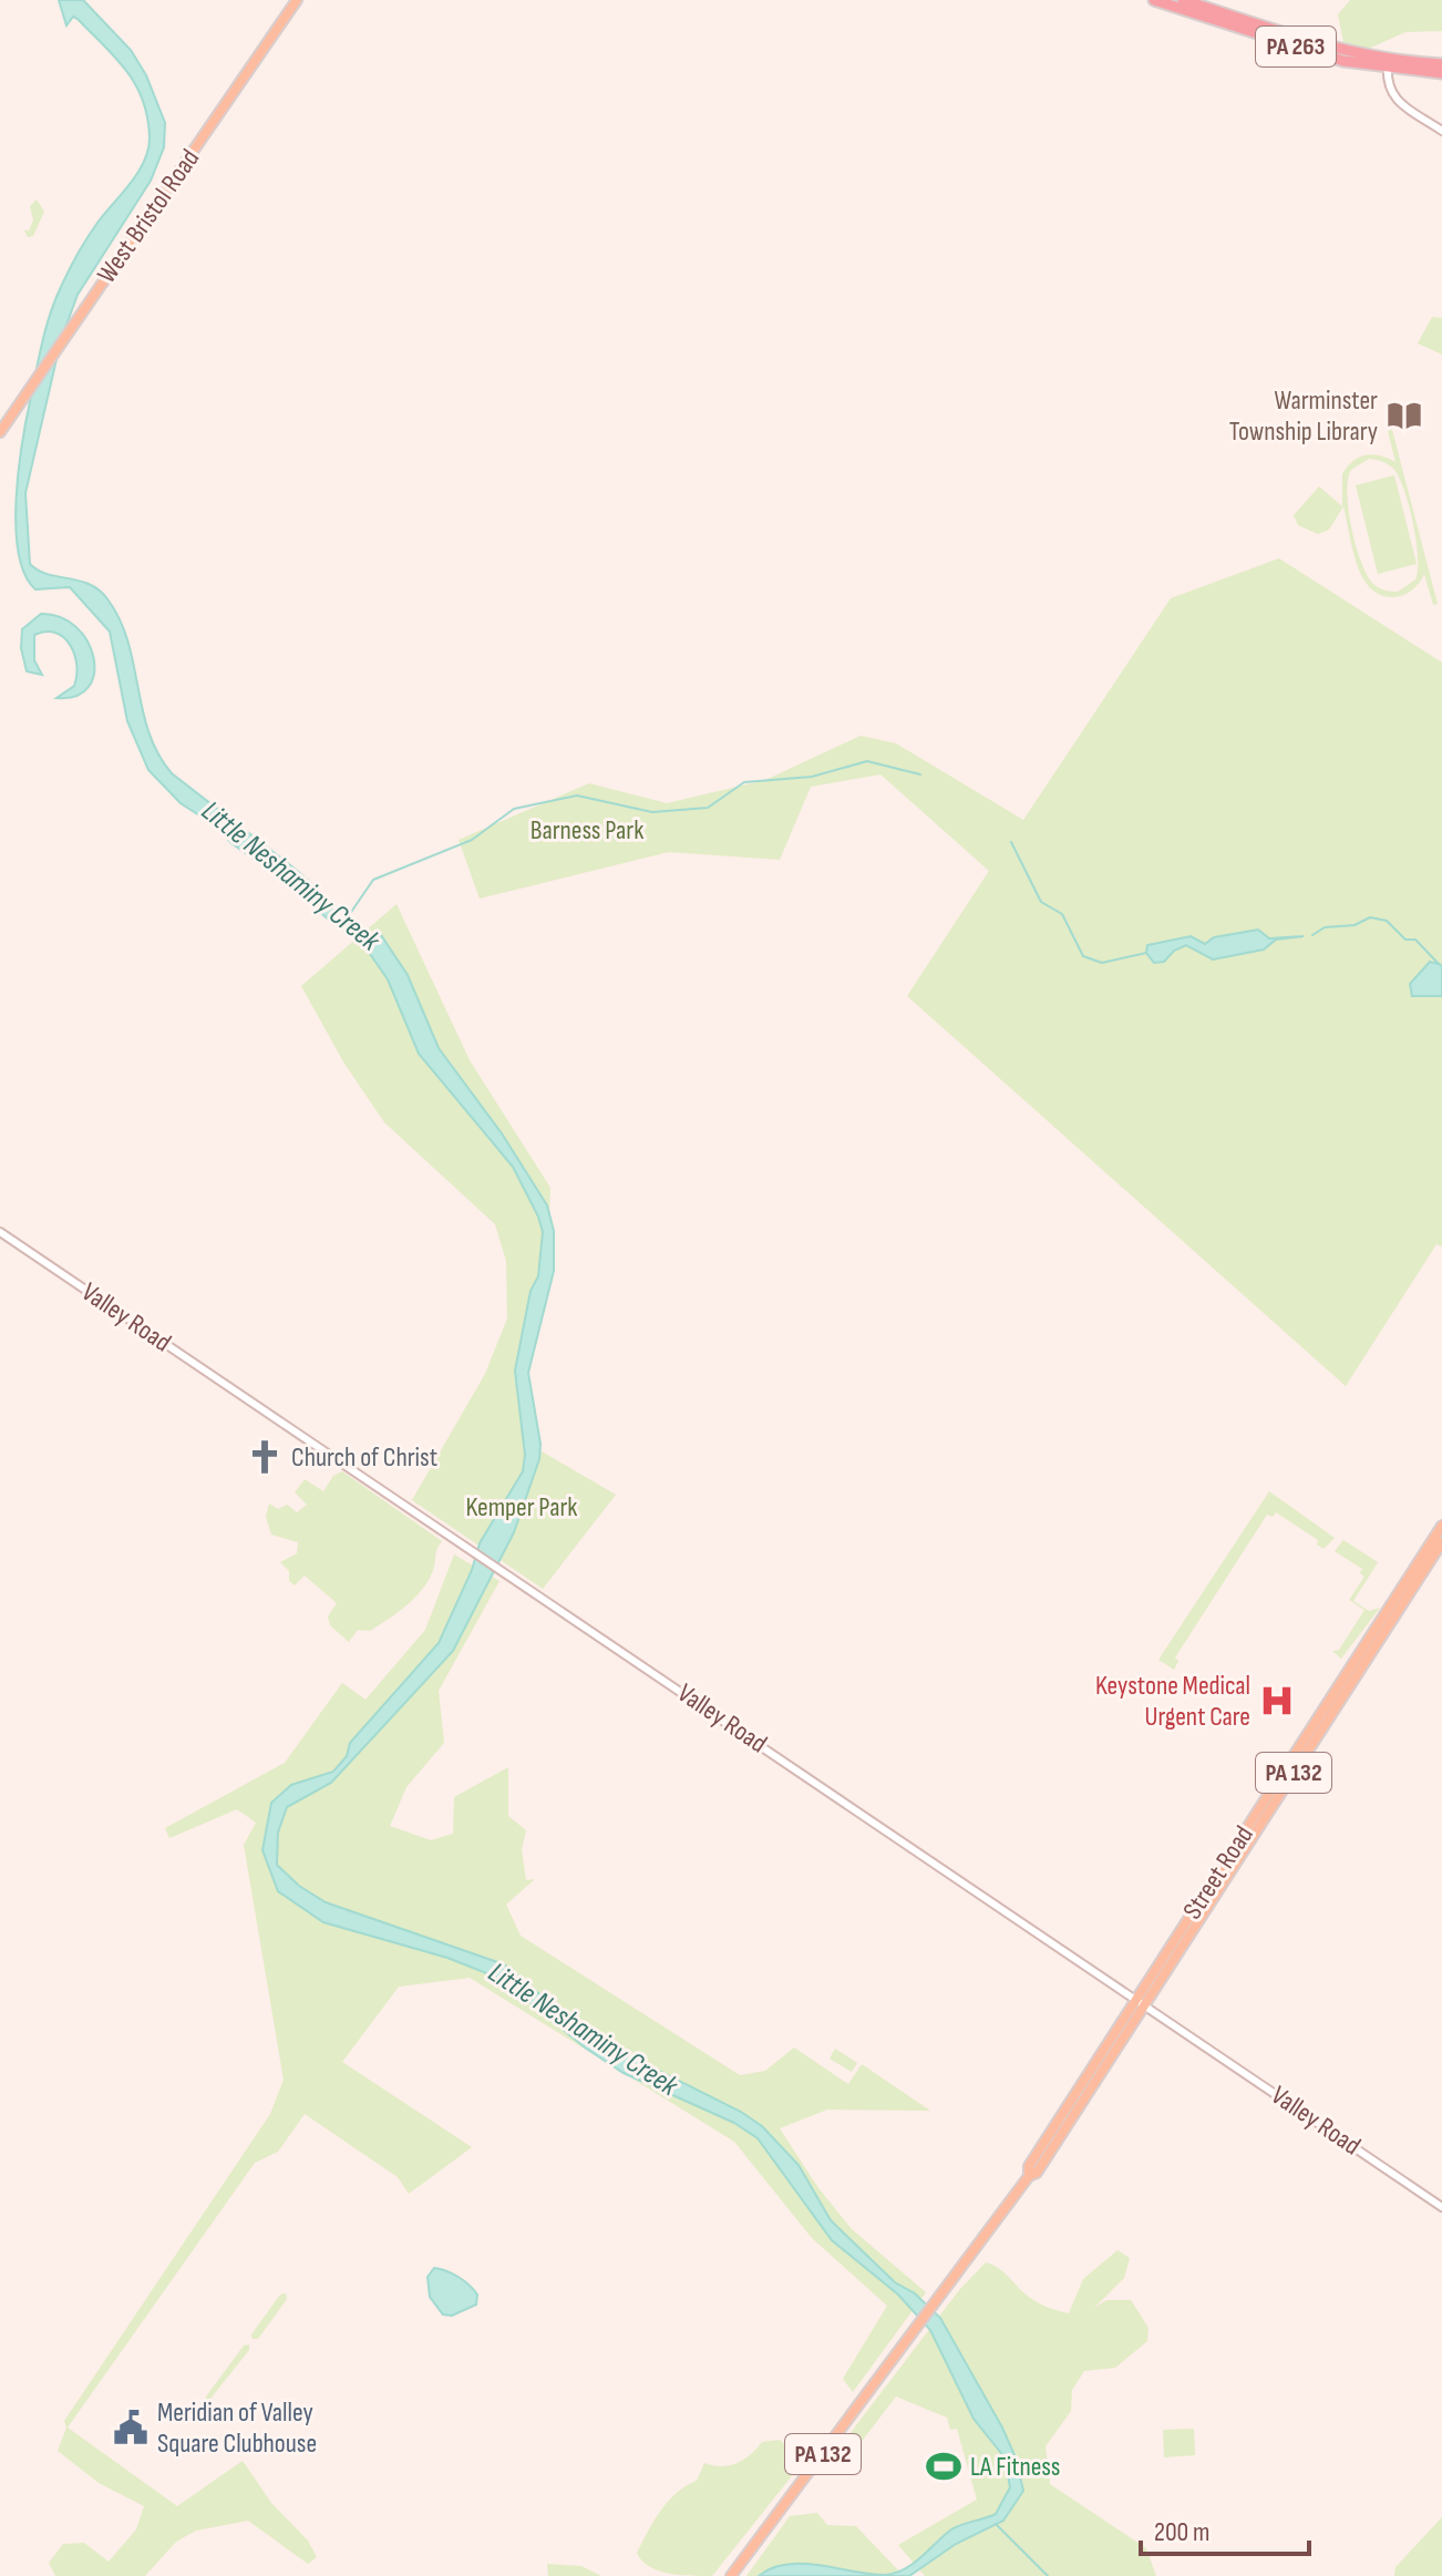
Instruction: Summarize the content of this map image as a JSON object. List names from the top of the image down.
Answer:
{
  "streets": {
    "highway": ["PA 263"],
    "main road": ["West Bristol Road", "PA 132", "Street Road"],
    "street": ["Valley Road"]
  },
  "crossings": [
    ["Valley Road", "Street Road"]
  ],
  "water": ["Little Neshaminy Creek"],
  "parks": ["Barness Park", "Kemper Park"],
  "places": {
    "library": ["Warminster Township Library"],
    "church": ["Church of Christ"],
    "hospital": ["Keystone Medical Urgent Care"],
    "public building": ["Meridian of Valley Square Clubhouse"],
    "sports": ["LA Fitness"]
  },
  "scale_bar": "200 m"
}
